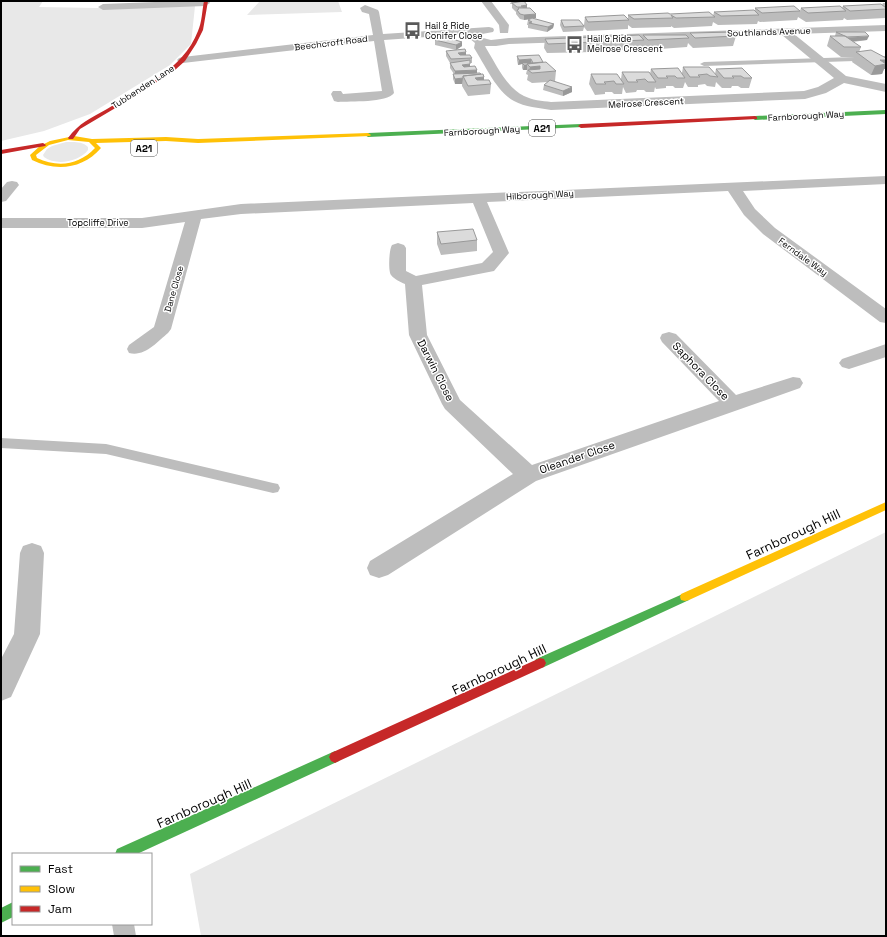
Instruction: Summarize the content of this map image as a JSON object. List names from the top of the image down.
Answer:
{
  "streets": {
    "main road": [
      "Tubbenden Lane",
      "Farnborough Way",
      "A21",
      "Farnborough Hill"
    ],
    "street": [
      "Southlands Avenue",
      "Beechcroft Road",
      "Melrose Crescent",
      "Hilborough Way",
      "Topcliffe Drive",
      "Ferndale Way",
      "Dane Close",
      "Darwin Close",
      "Saphora Close",
      "Oleander Close"
    ]
  },
  "crossings": [
    ["Southlands Avenue", "Beechcroft Road"],
    ["Southlands Avenue", "Melrose Crescent"],
    ["Beechcroft Road", "Tubbenden Lane"],
    ["Beechcroft Road", "Melrose Crescent"],
    ["Tubbenden Lane", "Farnborough Way"],
    ["Hilborough Way", "Topcliffe Drive"],
    ["Hilborough Way", "Ferndale Way"],
    ["Hilborough Way", "Dane Close"],
    ["Topcliffe Drive", "Dane Close"],
    ["Darwin Close", "Oleander Close"],
    ["Saphora Close", "Oleander Close"]
  ],
  "places": {
    "bus stop": ["Hail & Ride Conifer Close", "Hail & Ride Melrose Crescent"]
  },
  "legend": ["Fast", "Slow", "Jam"]
}
